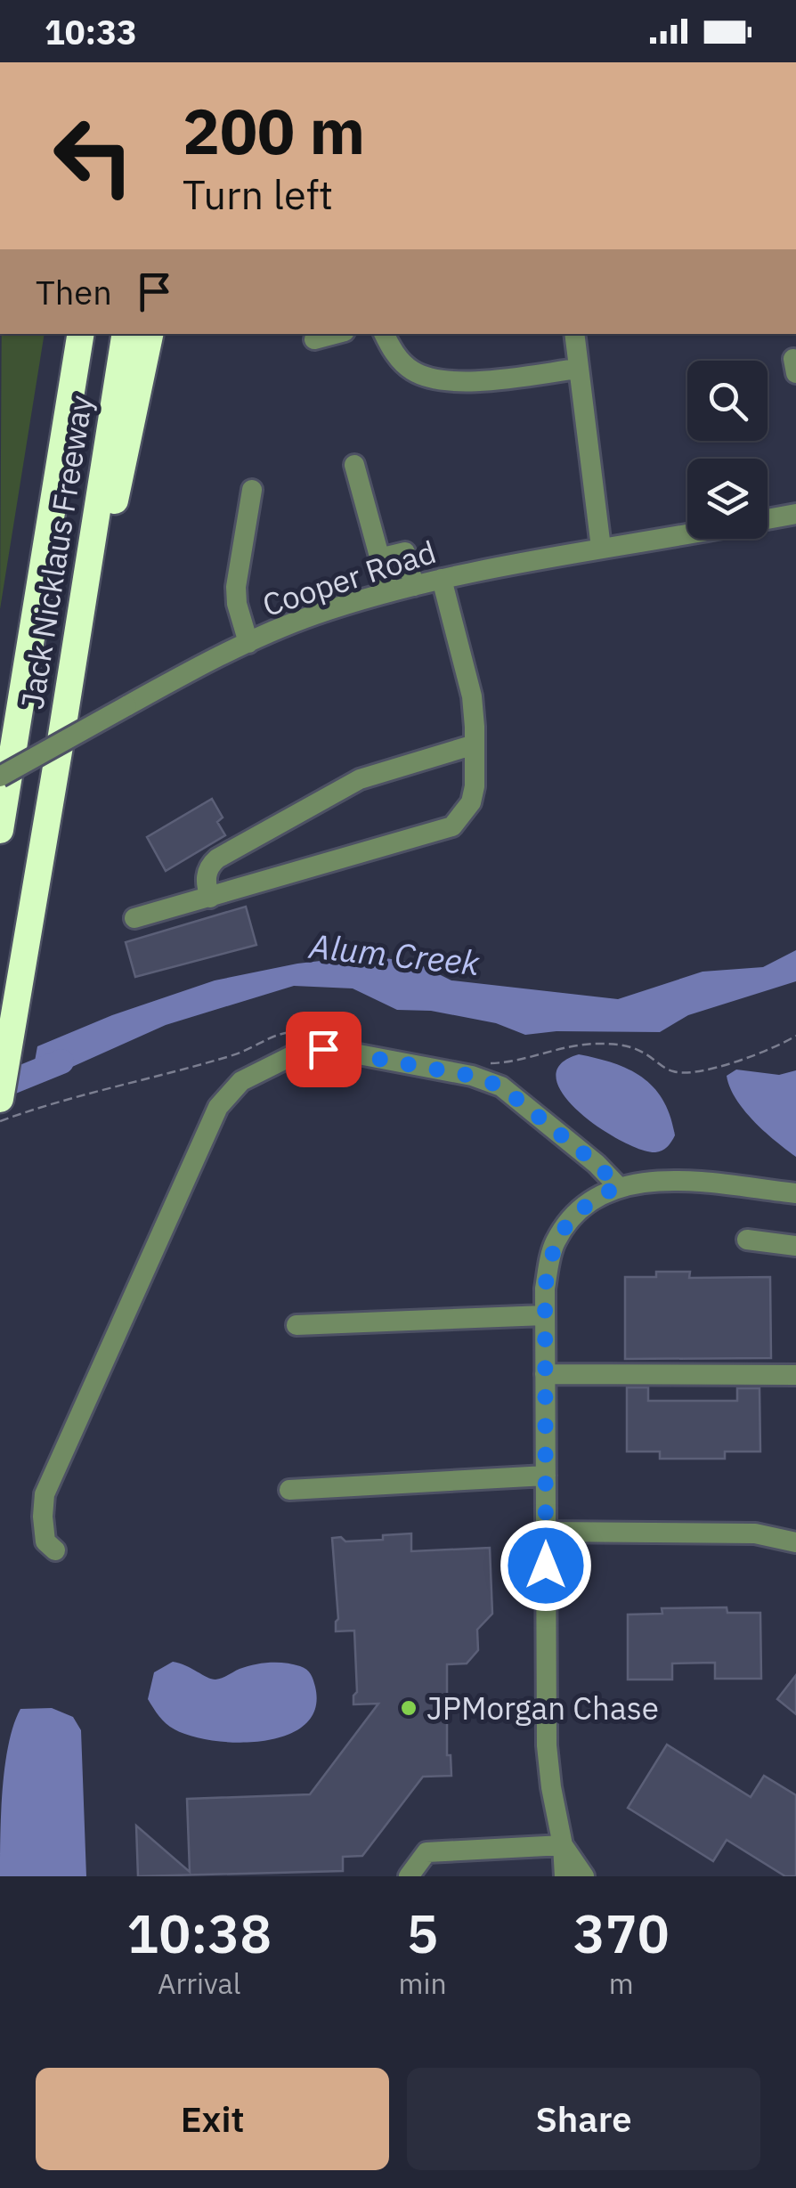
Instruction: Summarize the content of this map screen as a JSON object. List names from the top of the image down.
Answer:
{
  "streets": {
    "highway": ["Jack Nicklaus Freeway"],
    "street": ["Cooper Road"]
  },
  "water": ["Alum Creek"],
  "places": ["JPMorgan Chase"],
  "page": {
    "status": "10:33",
    "turn": ["200 m", "Turn left"],
    "then": "Then",
    "eta": [
      "10:38",
      "Arrival",
      "5",
      "min",
      "370",
      "m"
    ],
    "buttons": ["Exit", "Share"]
  }
}
